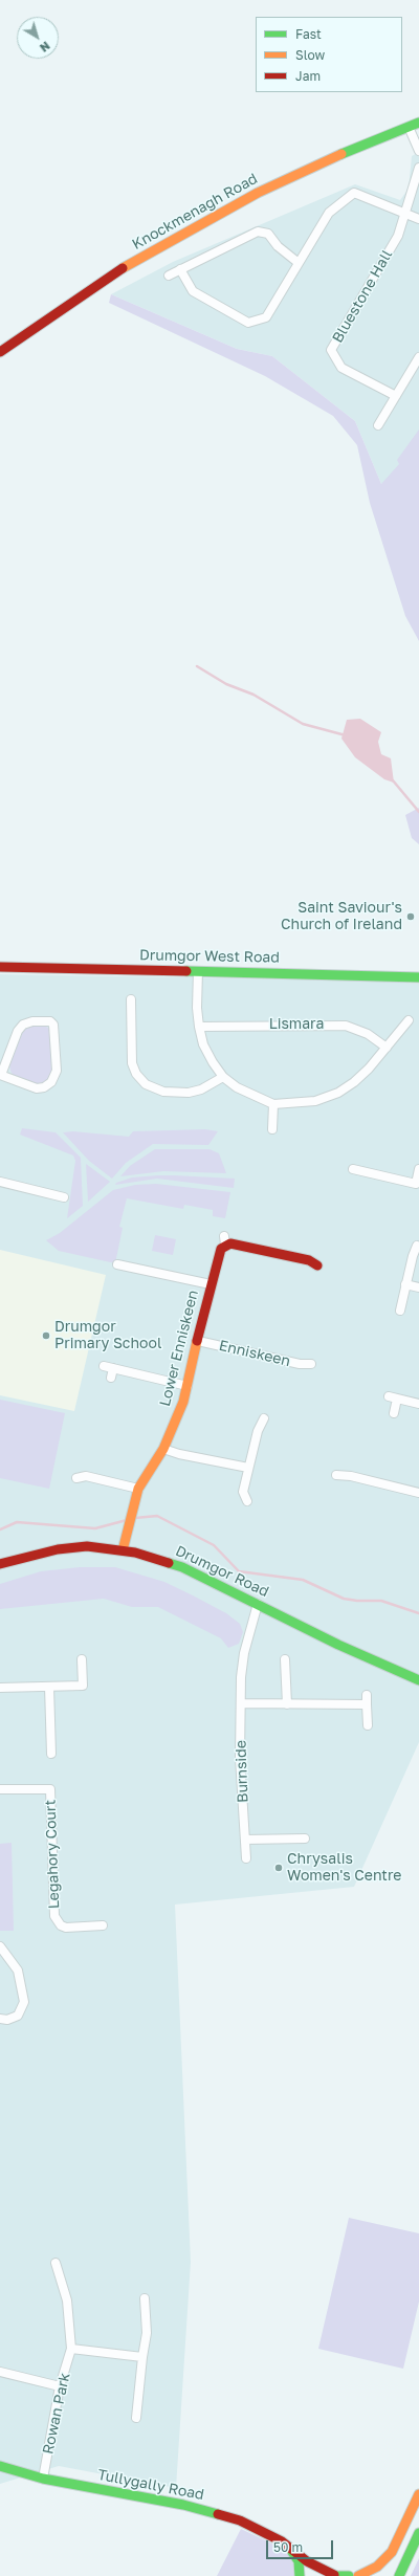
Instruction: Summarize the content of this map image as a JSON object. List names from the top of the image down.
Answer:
{
  "streets": {
    "main road": [
      "Knockmenagh Road",
      "Drumgor West Road",
      "Lower Enniskeen",
      "Drumgor Road",
      "Tullygally Road"
    ],
    "street": [
      "Bluestone Hall",
      "Lismara",
      "Enniskeen",
      "Burnside",
      "Legahory Court",
      "Rowan Park"
    ]
  },
  "crossings": [
    ["Lower Enniskeen", "Enniskeen"],
    ["Lower Enniskeen", "Drumgor Road"],
    ["Drumgor Road", "Burnside"],
    ["Rowan Park", "Tullygally Road"]
  ],
  "places": ["Saint Saviour's Church of Ireland", "Drumgor Primary School", "Chrysalis Women's Centre"],
  "legend": ["Fast", "Slow", "Jam"],
  "scale_bar": "50 m",
  "north": "bottom right"
}
